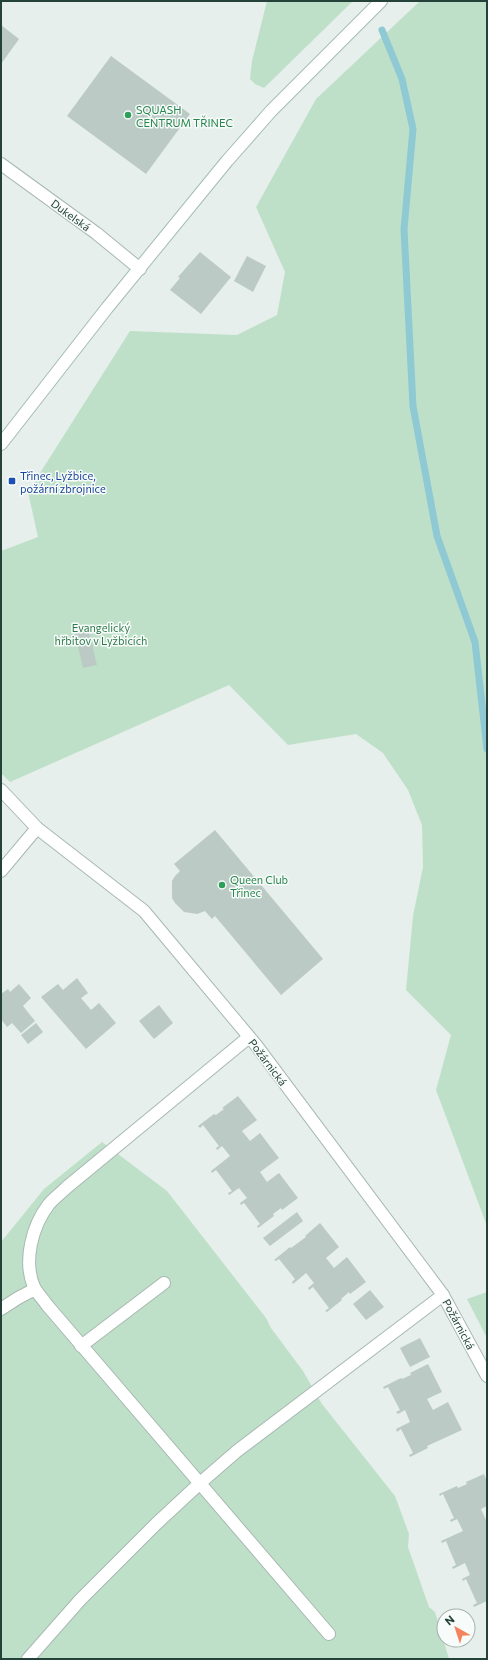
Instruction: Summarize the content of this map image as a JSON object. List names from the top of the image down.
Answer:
{
  "streets": {
    "street": ["Dukelská", "Požárnická"]
  },
  "parks": ["Evangelický hřbitov v Lyžbicích"],
  "places": {
    "other": ["SQUASH CENTRUM TŘINEC", "Queen Club Třinec"],
    "transit": ["Třinec, Lyžbice, požární zbrojnice"]
  },
  "north": "top left"
}
